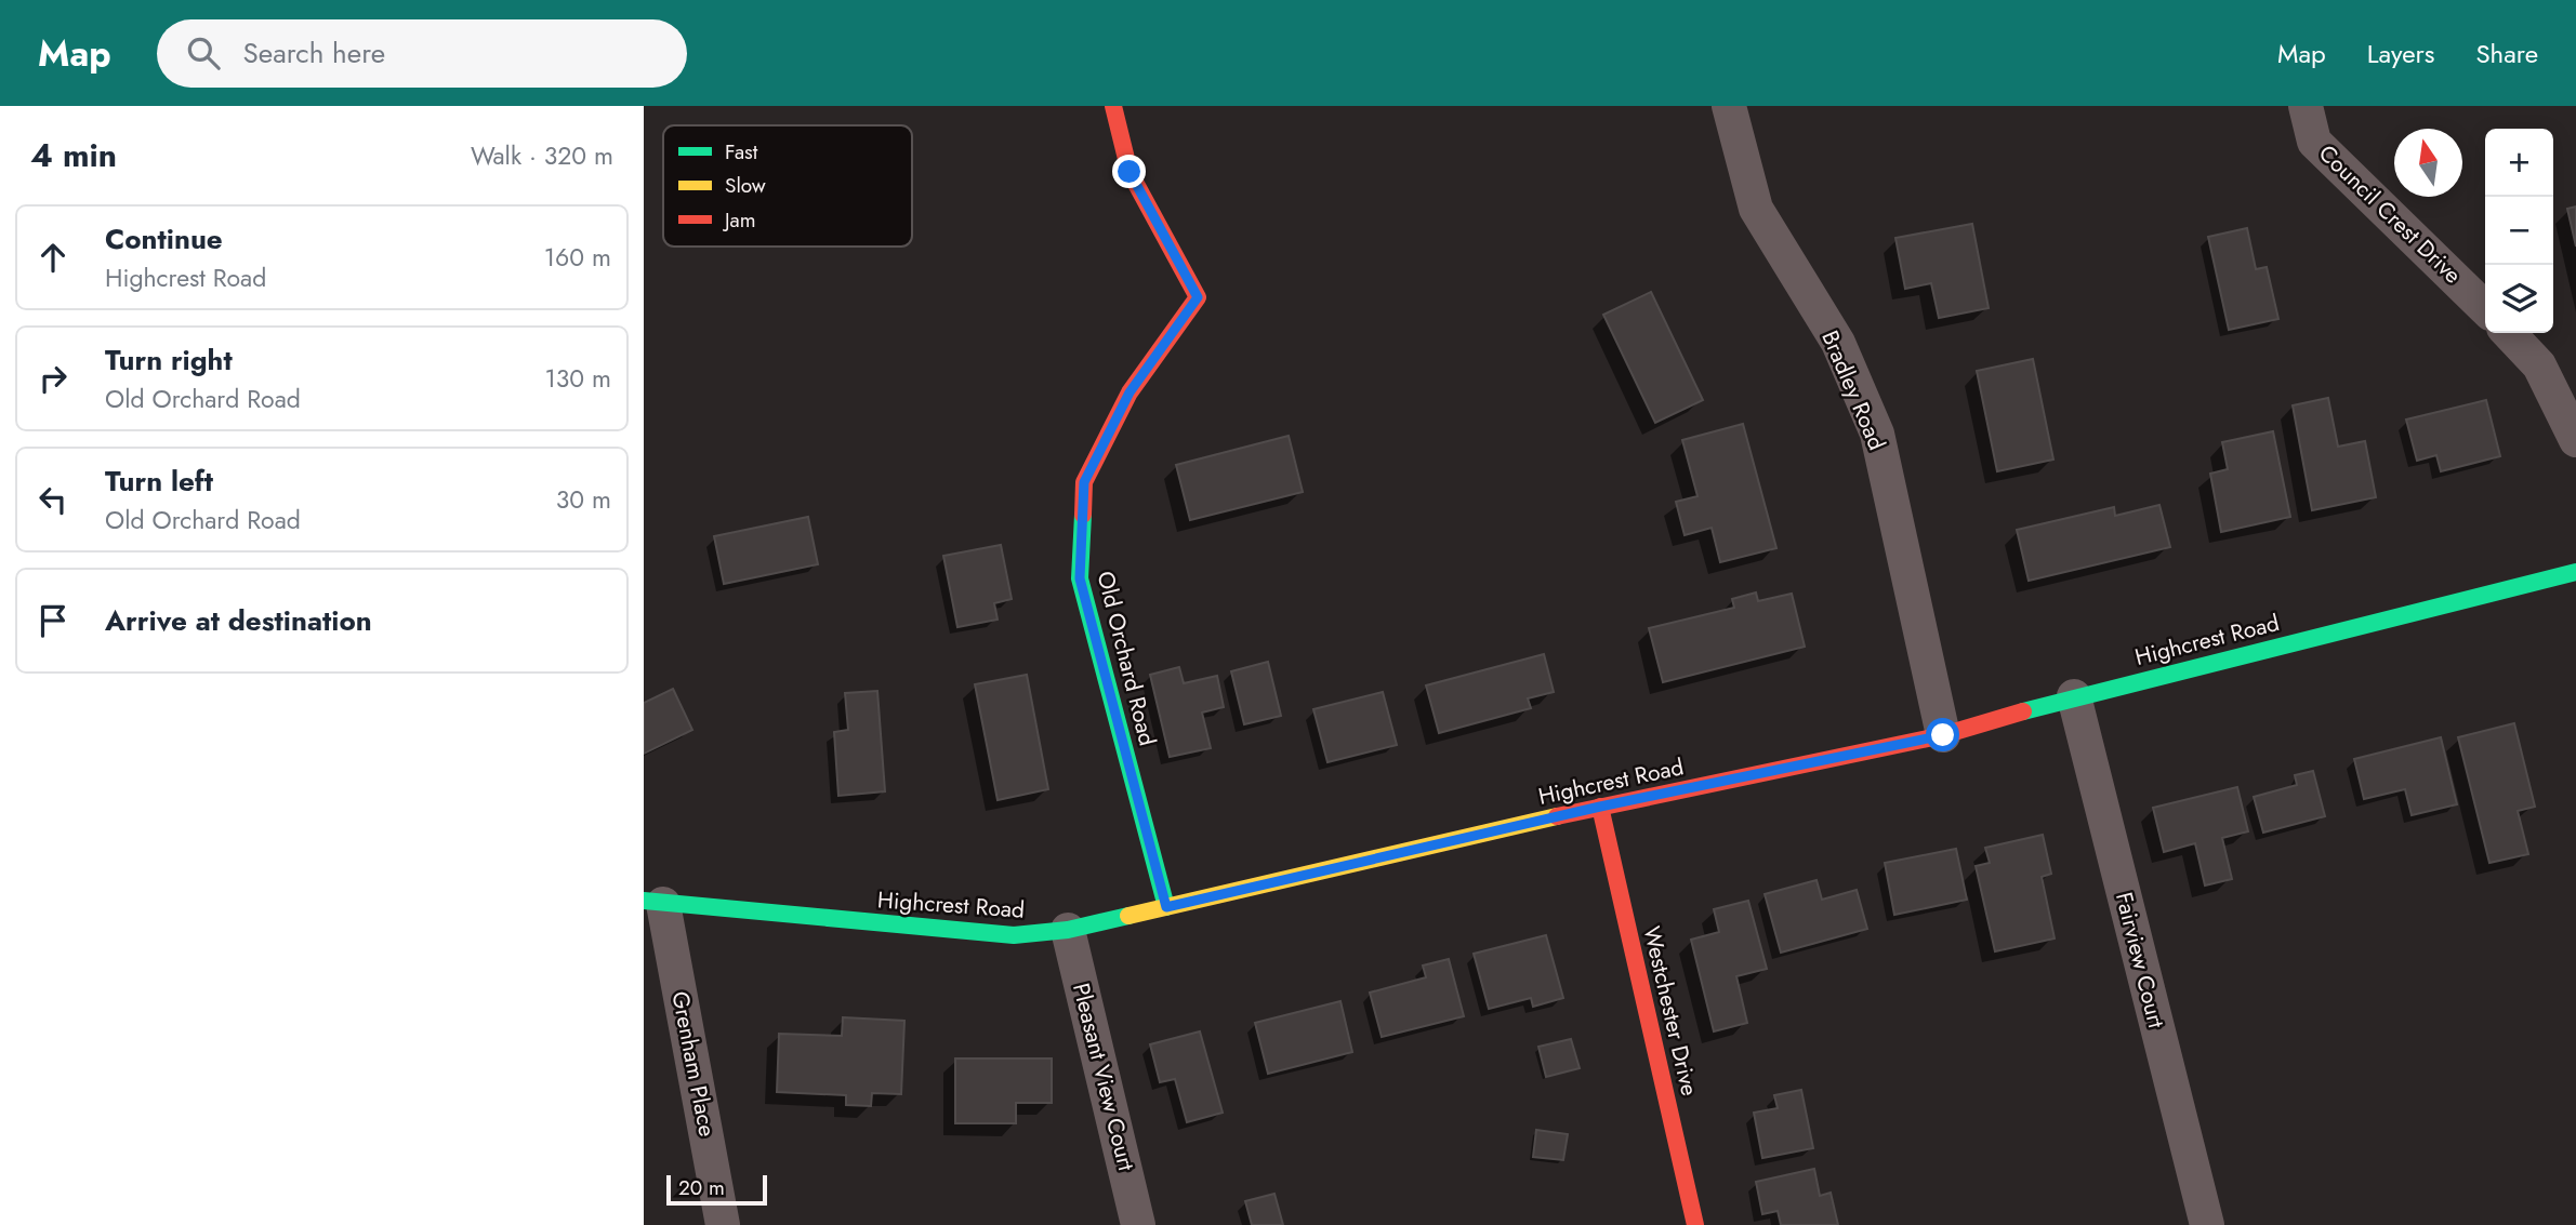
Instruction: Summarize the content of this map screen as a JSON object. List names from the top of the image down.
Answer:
{
  "streets": {
    "street": [
      "Council Crest Drive",
      "Bradley Road",
      "Highcrest Road",
      "Old Orchard Road",
      "Fairview Court",
      "Westchester Drive",
      "Grenham Place",
      "Pleasant View Court"
    ]
  },
  "crossings": [
    ["Bradley Road", "Highcrest Road"],
    ["Highcrest Road", "Old Orchard Road"],
    ["Highcrest Road", "Fairview Court"],
    ["Highcrest Road", "Westchester Drive"],
    ["Highcrest Road", "Grenham Place"],
    ["Highcrest Road", "Pleasant View Court"]
  ],
  "legend": ["Fast", "Slow", "Jam"],
  "scale_bar": "20 m",
  "north": "top",
  "page": {
    "header": "Map",
    "search": "Search here",
    "nav": ["Map", "Layers", "Share"],
    "heading": ["4 min", "Walk · 320 m"],
    "map_buttons": ["+", "−"],
    "list": [
      ["Continue", "Highcrest Road", "160 m"],
      ["Turn right", "Old Orchard Road", "130 m"],
      ["Turn left", "Old Orchard Road", "30 m"],
      "Arrive at destination"
    ],
    "scale": "20 m"
  }
}
